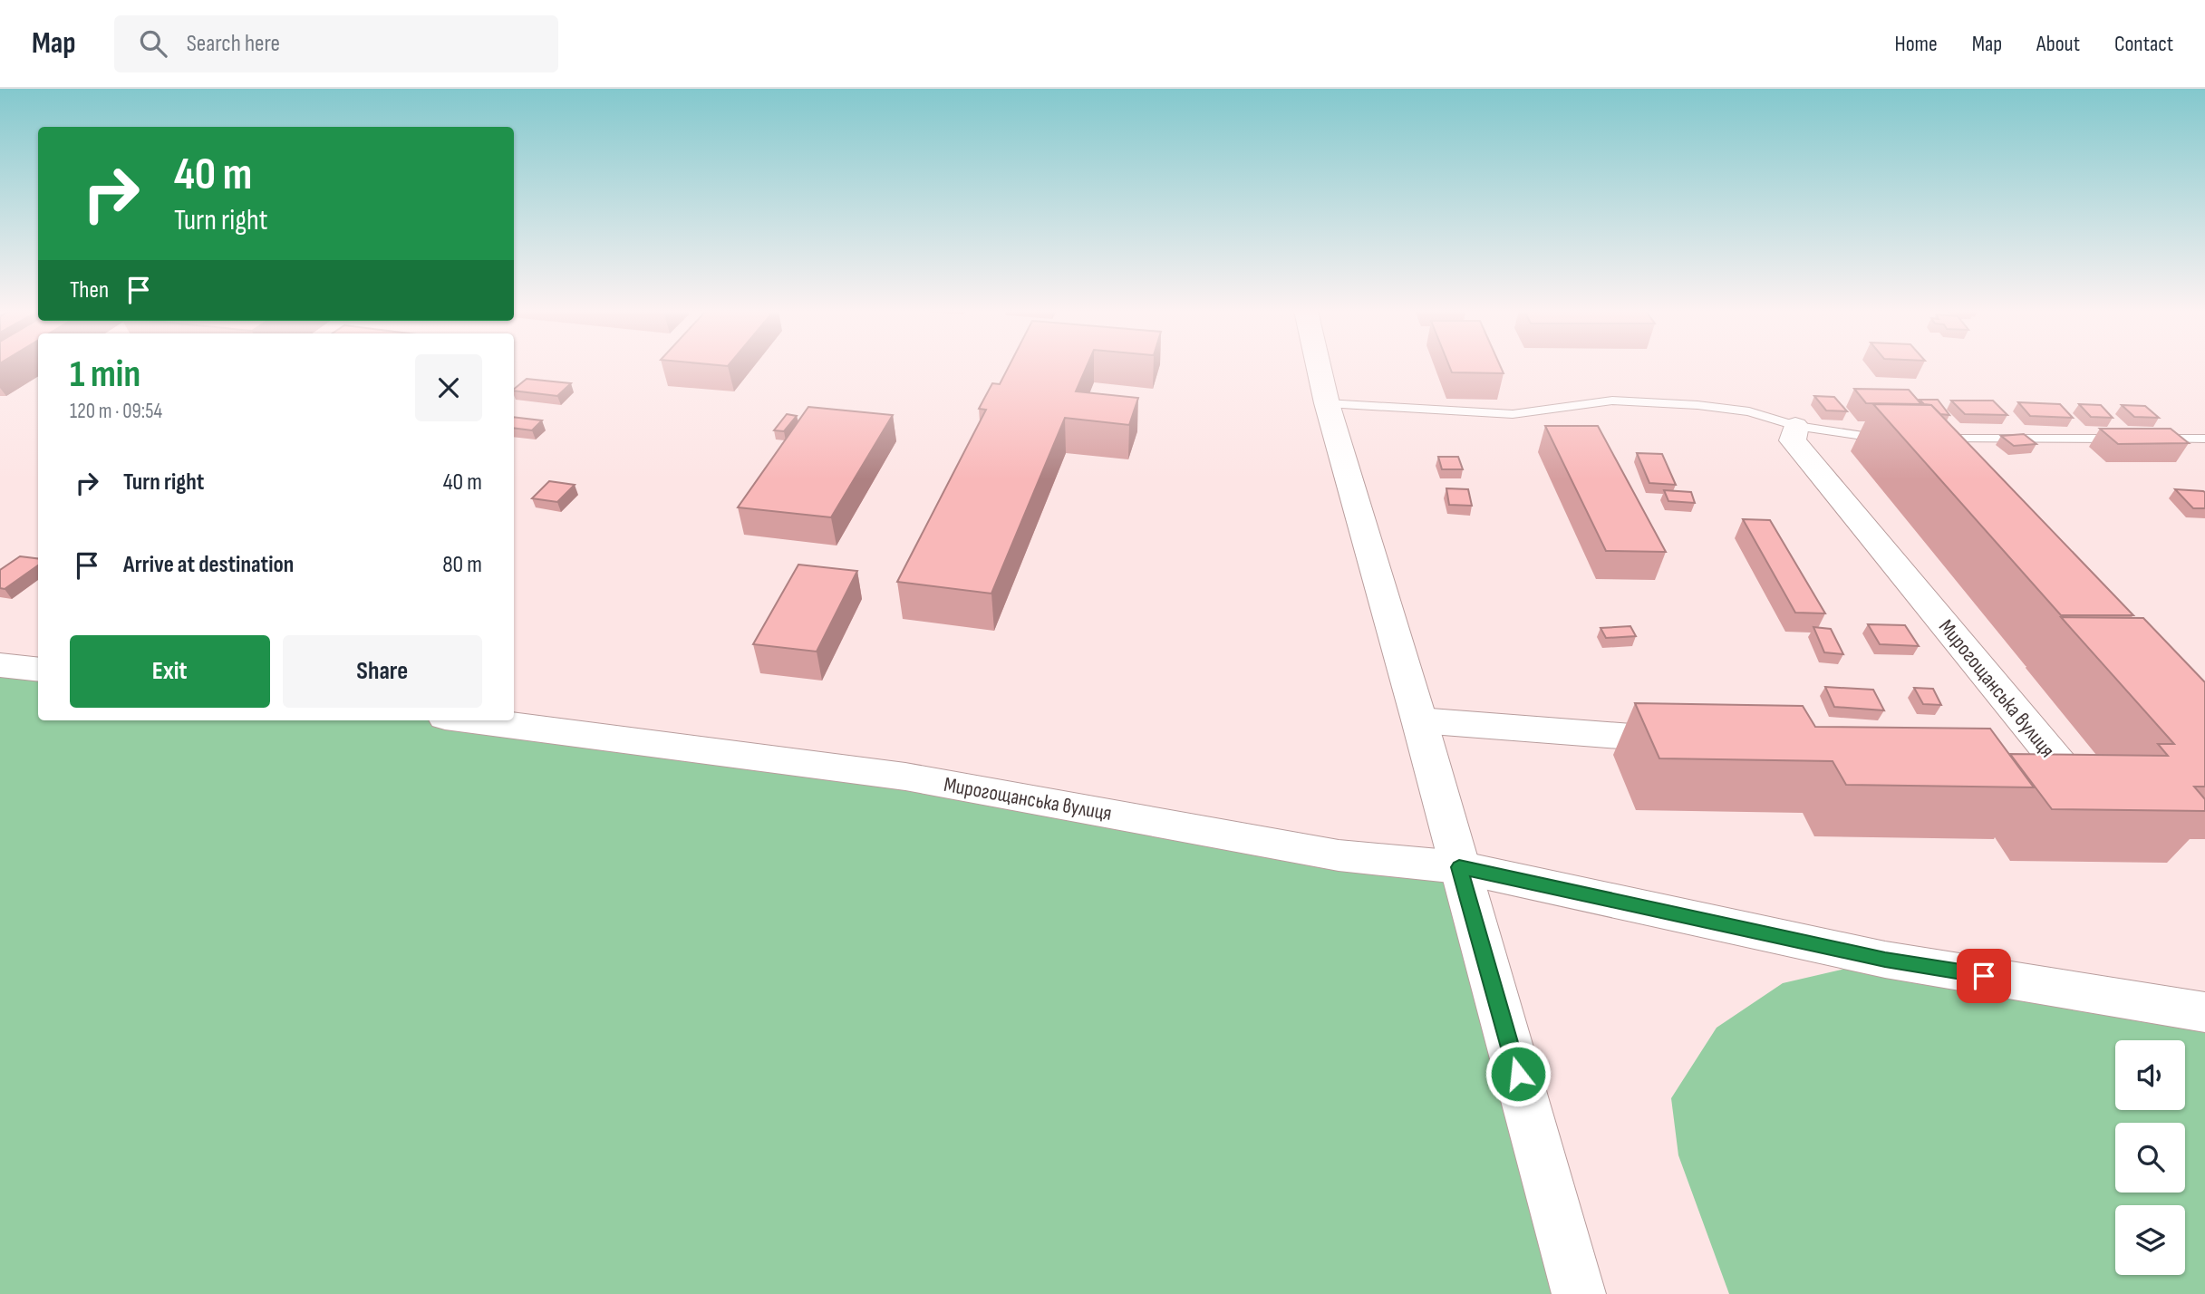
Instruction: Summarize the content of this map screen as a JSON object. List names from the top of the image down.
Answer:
{
  "streets": {
    "street": ["Мирогощанська вулиця"]
  },
  "page": {
    "header": "Map",
    "search": "Search here",
    "nav": [
      "Home",
      "Map",
      "About",
      "Contact"
    ],
    "turn": ["40 m", "Turn right"],
    "then": "Then",
    "heading": ["1 min", "120 m · 09:54"],
    "list": [
      {
        "name": "Turn right",
        "value": "40 m"
      },
      {
        "name": "Arrive at destination",
        "value": "80 m"
      }
    ],
    "buttons": ["Exit", "Share"]
  }
}
